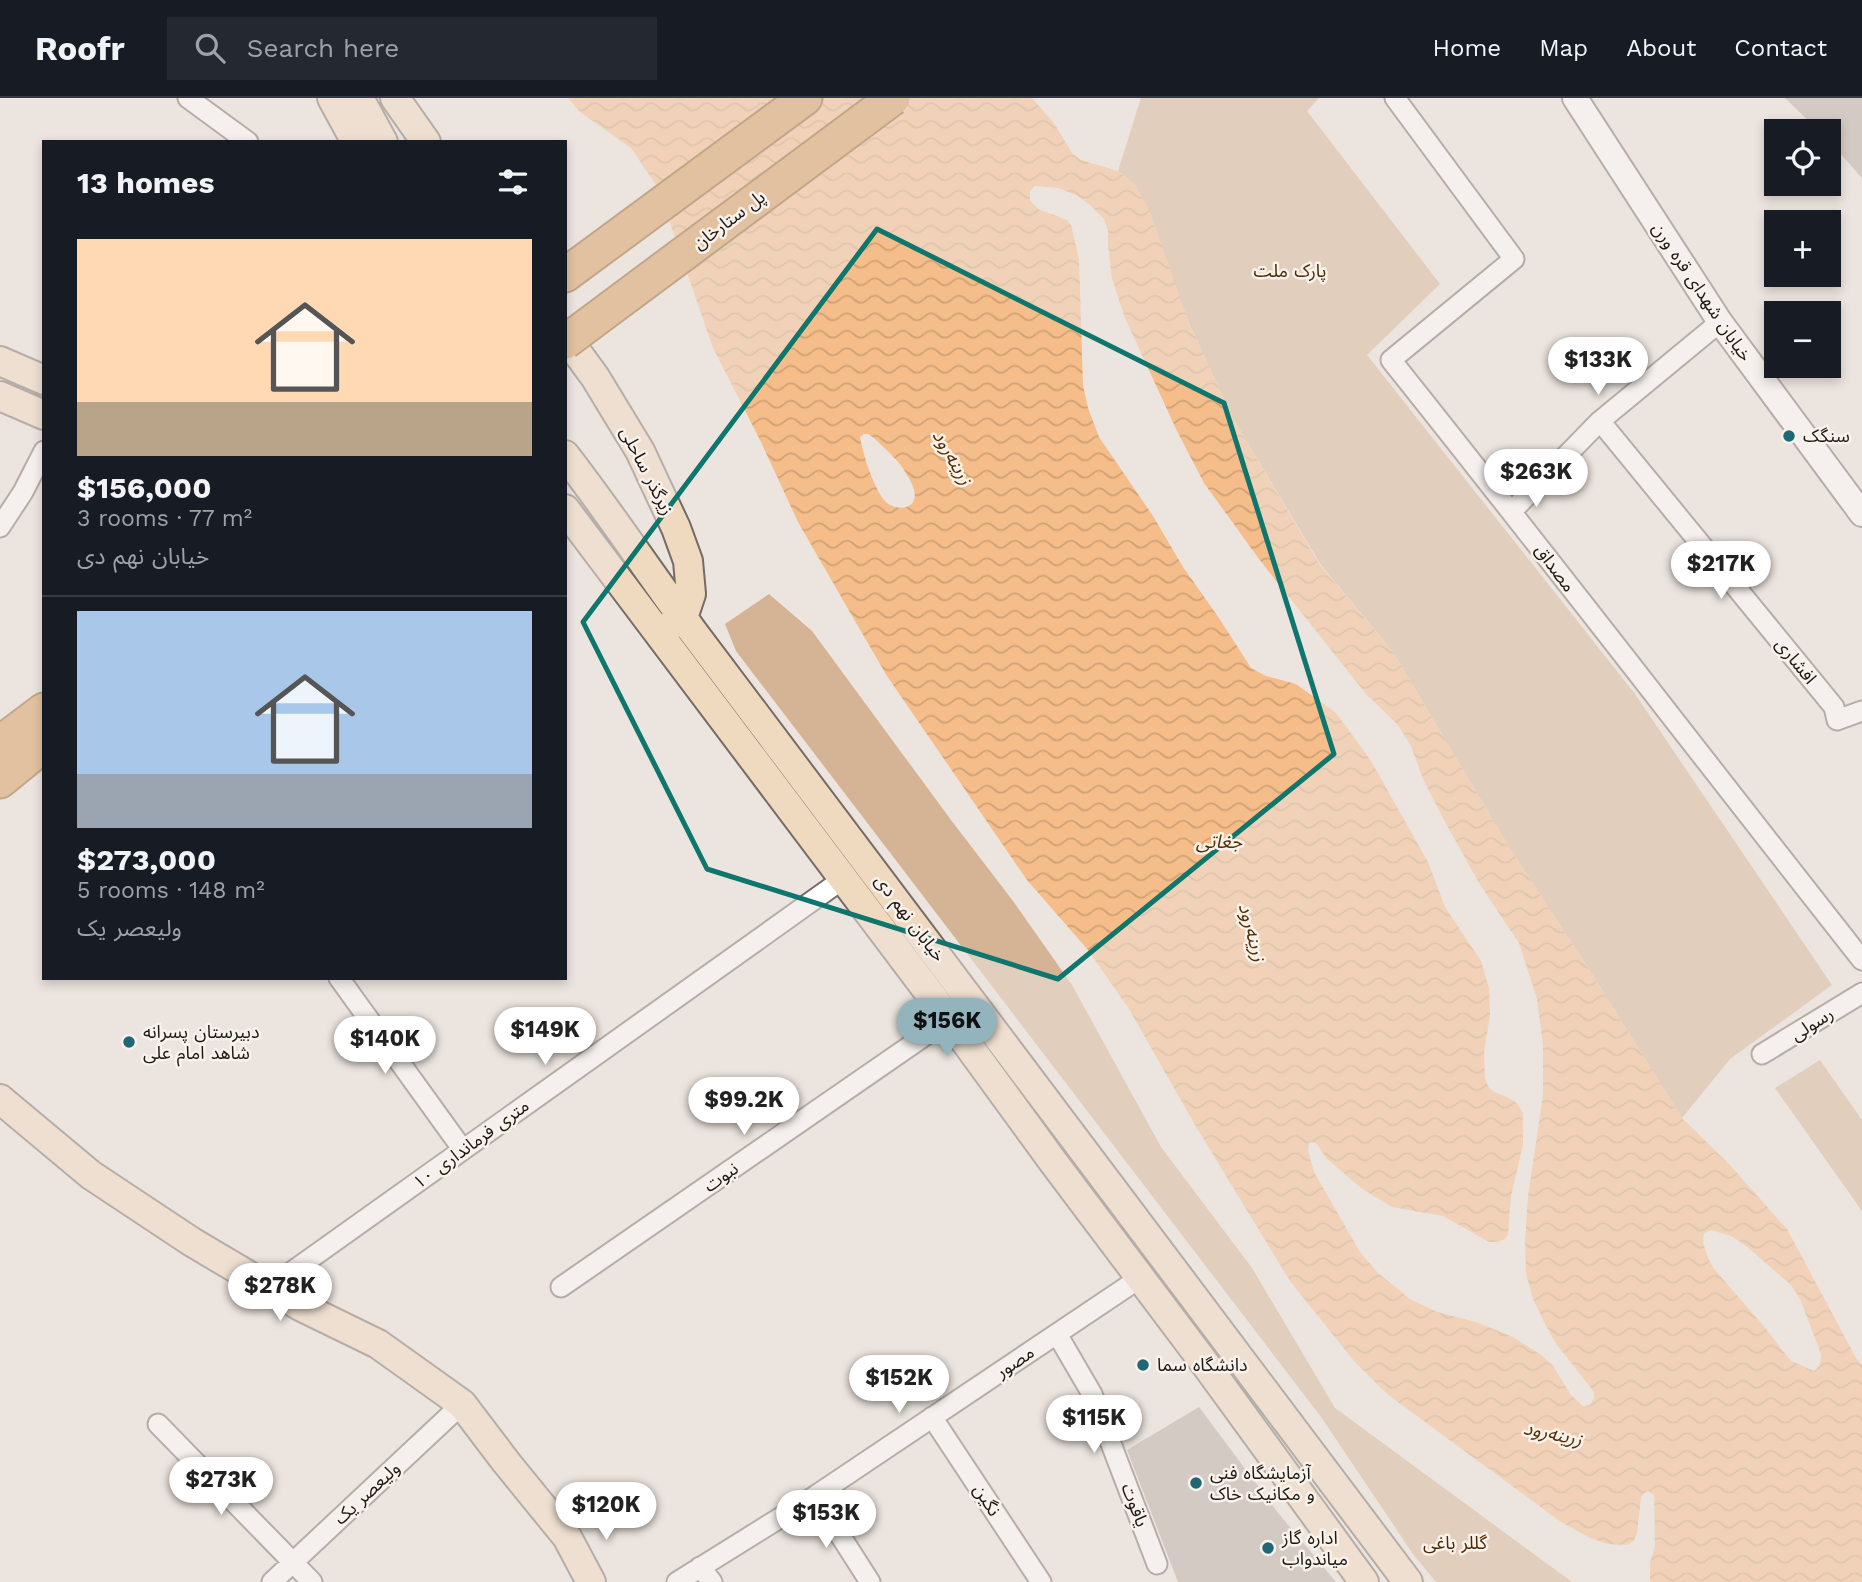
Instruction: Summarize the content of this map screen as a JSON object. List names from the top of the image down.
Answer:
{
  "streets": {
    "highway": ["پل ستارخان"],
    "main road": ["زیرگذر ساحلی", "خیابان نهم دی"],
    "street": [
      "خیابان شهدای قره ورن",
      "مصداق",
      "افشاری",
      "رسولی",
      "۱۰ متری فرمانداری",
      "نبوت",
      "مصور",
      "ولیعصر یک",
      "نگین",
      "یاقوت"
    ]
  },
  "crossings": [
    ["زیرگذر ساحلی", "خیابان نهم دی"],
    ["خیابان نهم دی", "۱۰ متری فرمانداری"],
    ["خیابان نهم دی", "نبوت"],
    ["خیابان نهم دی", "مصور"],
    ["مصور", "نگین"],
    ["مصور", "یاقوت"]
  ],
  "water": ["زرینه‌رود", "جغاتی"],
  "parks": ["پارک ملت", "گللر باغی"],
  "places": [
    "سنگک",
    "دبیرستان پسرانه شاهد امام علی",
    "دانشگاه سما",
    "آزمایشگاه فنی و مکانیک خاک",
    "اداره گاز میاندواب"
  ],
  "page": {
    "header": "Roofr",
    "search": "Search here",
    "nav": [
      "Home",
      "Map",
      "About",
      "Contact"
    ],
    "map_buttons": ["+", "−"],
    "heading": "13 homes",
    "list": [
      {
        "name": "$156,000",
        "note": "3 rooms · 77 m² · خیابان نهم دی"
      },
      {
        "name": "$273,000",
        "note": "5 rooms · 148 m² · ولیعصر یک"
      }
    ],
    "price": [
      "$133K",
      "$263K",
      "$217K",
      "$156K",
      "$149K",
      "$140K",
      "$99.2K",
      "$278K",
      "$152K",
      "$115K",
      "$273K",
      "$120K",
      "$153K"
    ]
  }
}
